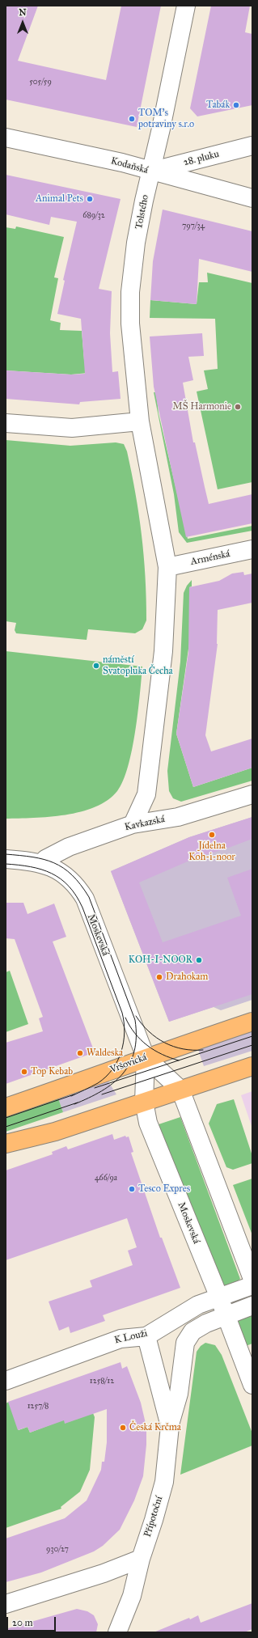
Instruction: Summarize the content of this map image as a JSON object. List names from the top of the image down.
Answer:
{
  "streets": {
    "main road": ["Vršovická"],
    "street": [
      "28. pluku",
      "Kodaňská",
      "Tolstého",
      "Arménská",
      "Kavkazská",
      "Moskevská",
      "K Louži",
      "Přípotoční"
    ]
  },
  "crossings": [
    ["28. pluku", "Kodaňská"],
    ["28. pluku", "Tolstého"],
    ["Kodaňská", "Tolstého"],
    ["Kavkazská", "Moskevská"],
    ["Moskevská", "Vršovická"],
    ["Moskevská", "K Louži"],
    ["K Louži", "Přípotoční"]
  ],
  "places": [
    "Tabák",
    "TOM's potraviny s.r.o",
    "Animal Pets",
    "MŠ Harmonie",
    "náměstí Svatopluka Čecha",
    "Jídelna Koh-i-noor",
    "KOH-I-NOOR",
    "Drahokam",
    "Waldeska",
    "Top Kebab",
    "Tesco Expres",
    "Česká Krčma"
  ],
  "house_numbers": [
    "505/59",
    "689/32",
    "797/34",
    "466/9a",
    "1258/12",
    "1257/8",
    "930/27"
  ],
  "scale_bar": "20 m",
  "north": "top"
}
